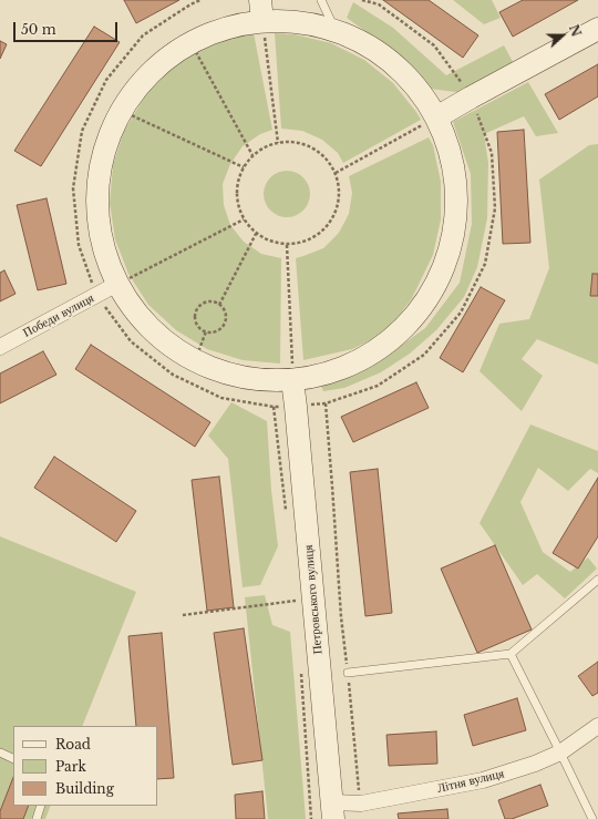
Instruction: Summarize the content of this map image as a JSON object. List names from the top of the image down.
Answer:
{
  "streets": {
    "main road": ["Петровського вулиця"],
    "street": ["Победи вулиця", "Літня вулиця"]
  },
  "crossings": [
    ["Петровського вулиця", "Літня вулиця"]
  ],
  "legend": ["Road", "Park", "Building"],
  "scale_bar": "50 m",
  "north": "right"
}
